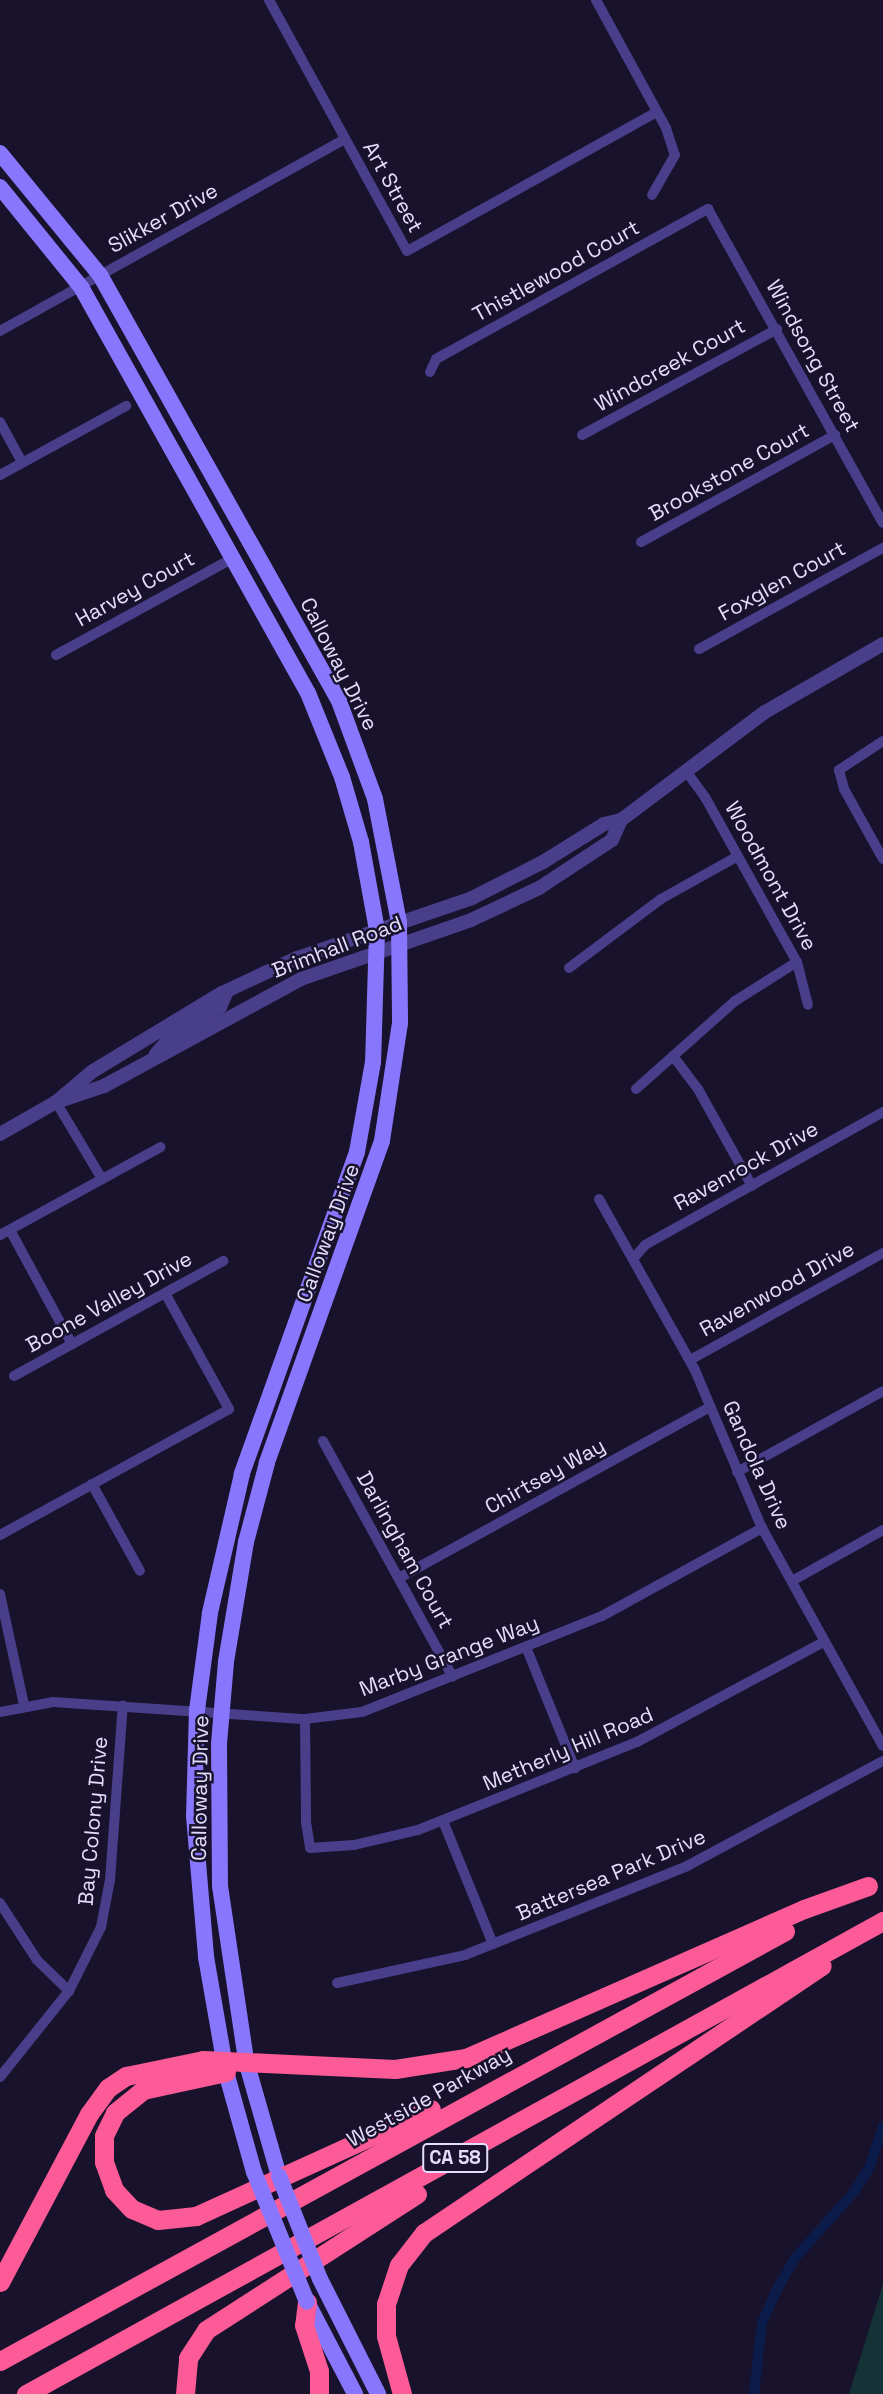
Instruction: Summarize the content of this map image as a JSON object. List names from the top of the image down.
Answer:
{
  "streets": {
    "highway": ["Westside Parkway", "CA 58"],
    "main road": ["Calloway Drive"],
    "street": [
      "Art Street",
      "Slikker Drive",
      "Thistlewood Court",
      "Windsong Street",
      "Windcreek Court",
      "Brookstone Court",
      "Foxglen Court",
      "Harvey Court",
      "Woodmont Drive",
      "Brimhall Road",
      "Ravenrock Drive",
      "Ravenwood Drive",
      "Boone Valley Drive",
      "Gandola Drive",
      "Chirtsey Way",
      "Darlingham Court",
      "Marby Grange Way",
      "Metherly Hill Road",
      "Bay Colony Drive",
      "Battersea Park Drive"
    ]
  },
  "crossings": [
    ["Art Street", "Slikker Drive"],
    ["Slikker Drive", "Calloway Drive"],
    ["Thistlewood Court", "Windsong Street"],
    ["Windsong Street", "Windcreek Court"],
    ["Windsong Street", "Brookstone Court"],
    ["Harvey Court", "Calloway Drive"],
    ["Calloway Drive", "Brimhall Road"],
    ["Calloway Drive", "Marby Grange Way"],
    ["Woodmont Drive", "Brimhall Road"],
    ["Ravenrock Drive", "Gandola Drive"],
    ["Ravenwood Drive", "Gandola Drive"],
    ["Gandola Drive", "Chirtsey Way"],
    ["Gandola Drive", "Marby Grange Way"],
    ["Gandola Drive", "Metherly Hill Road"],
    ["Chirtsey Way", "Darlingham Court"],
    ["Darlingham Court", "Marby Grange Way"],
    ["Marby Grange Way", "Metherly Hill Road"],
    ["Marby Grange Way", "Bay Colony Drive"]
  ]
}
